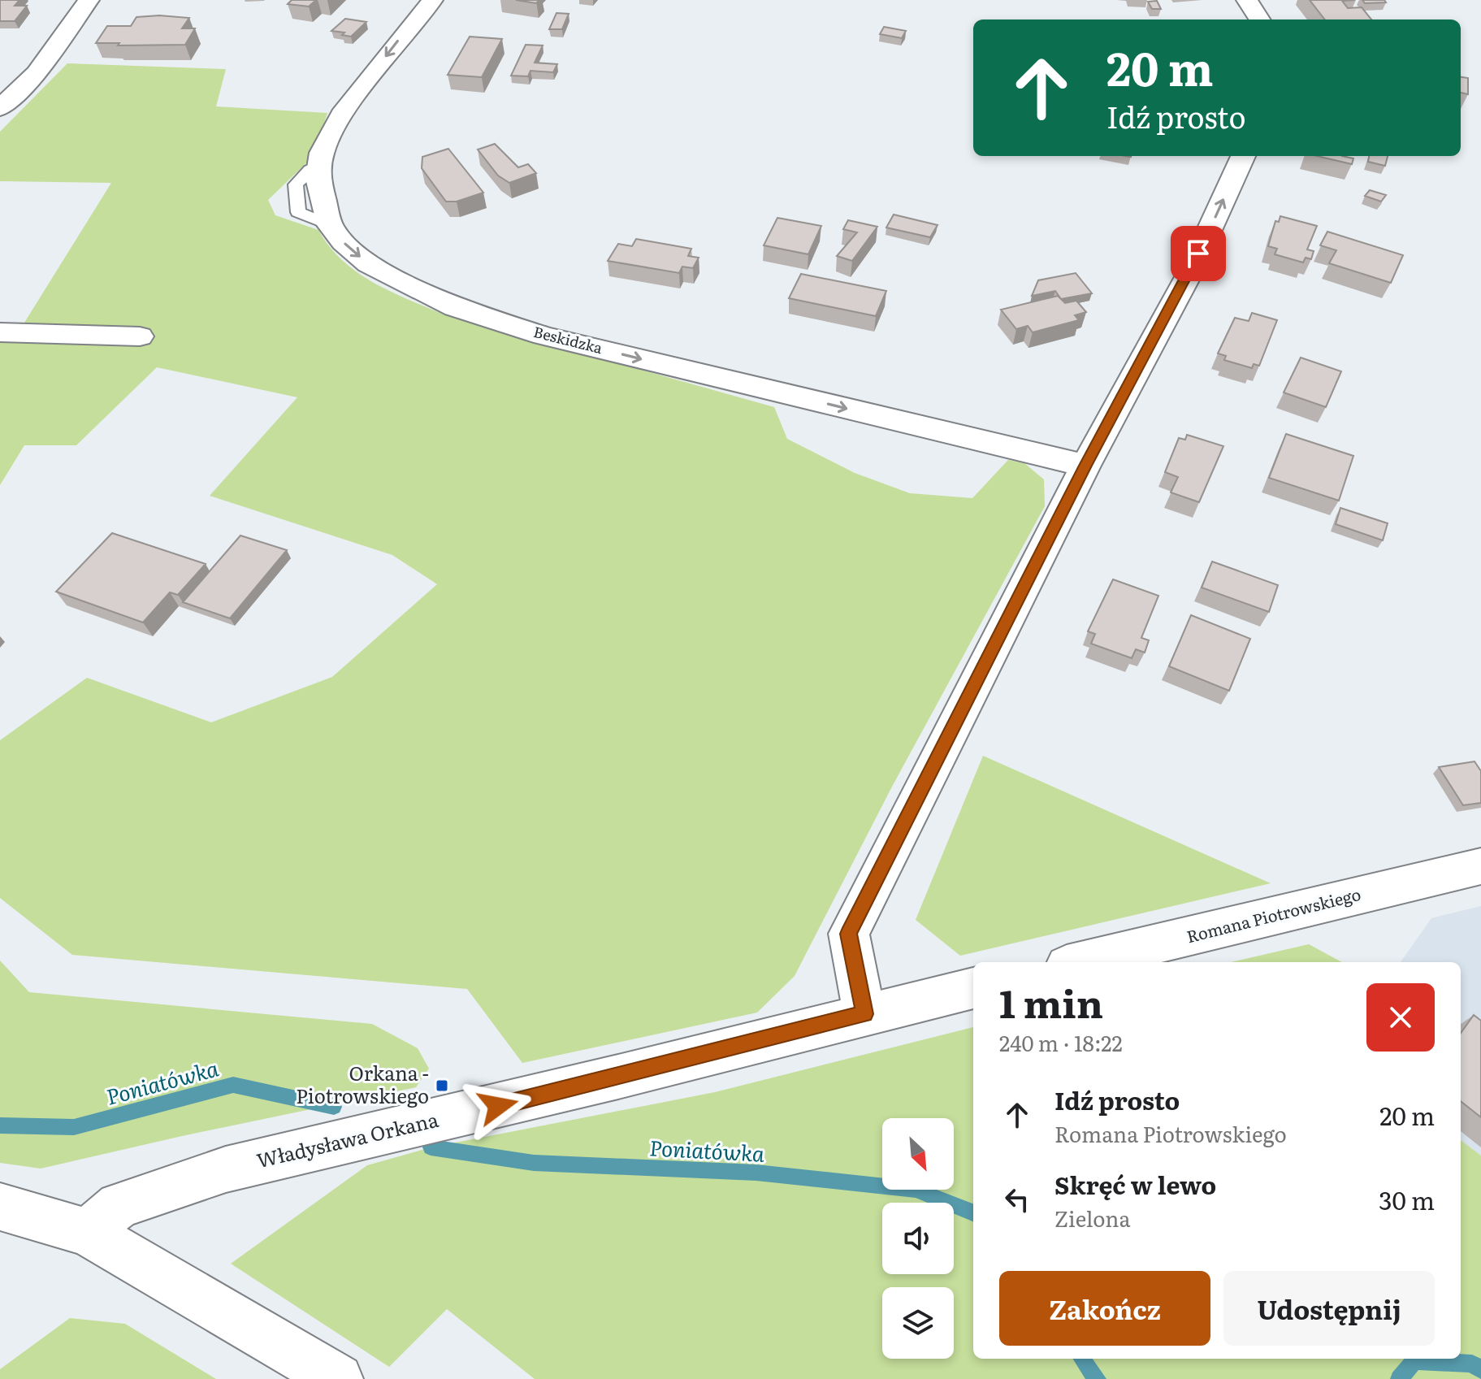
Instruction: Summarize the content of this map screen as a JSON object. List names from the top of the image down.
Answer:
{
  "streets": {
    "street": ["Beskidzka", "Romana Piotrowskiego", "Władysława Orkana"]
  },
  "water": ["Poniatówka"],
  "places": {
    "transit": ["Orkana - Piotrowskiego"]
  },
  "north": "bottom right",
  "page": {
    "turn": ["20 m", "Idź prosto"],
    "heading": ["1 min", "240 m · 18:22"],
    "list": [
      {
        "name": "Idź prosto",
        "note": "Romana Piotrowskiego",
        "value": "20 m"
      },
      {
        "name": "Skręć w lewo",
        "note": "Zielona",
        "value": "30 m"
      }
    ],
    "buttons": ["Zakończ", "Udostępnij"]
  }
}
